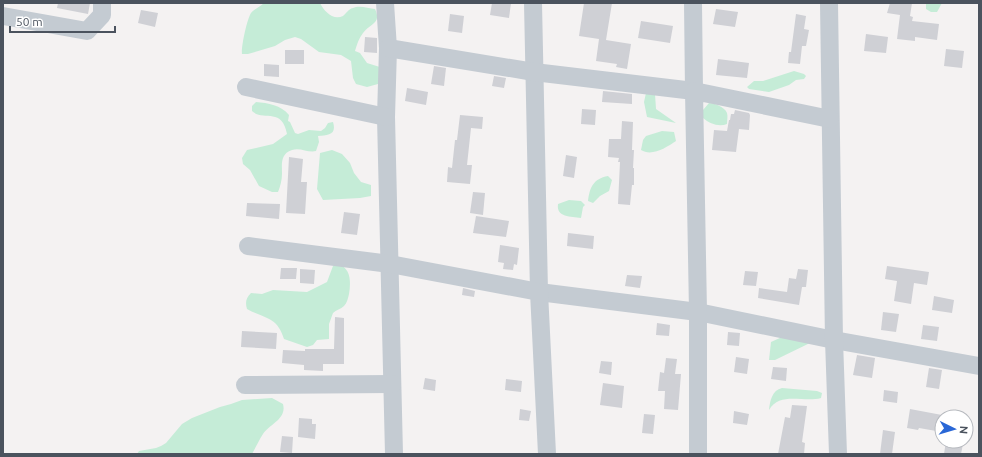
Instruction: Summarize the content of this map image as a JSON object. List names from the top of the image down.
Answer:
{
  "scale_bar": "50 m",
  "north": "right"
}
